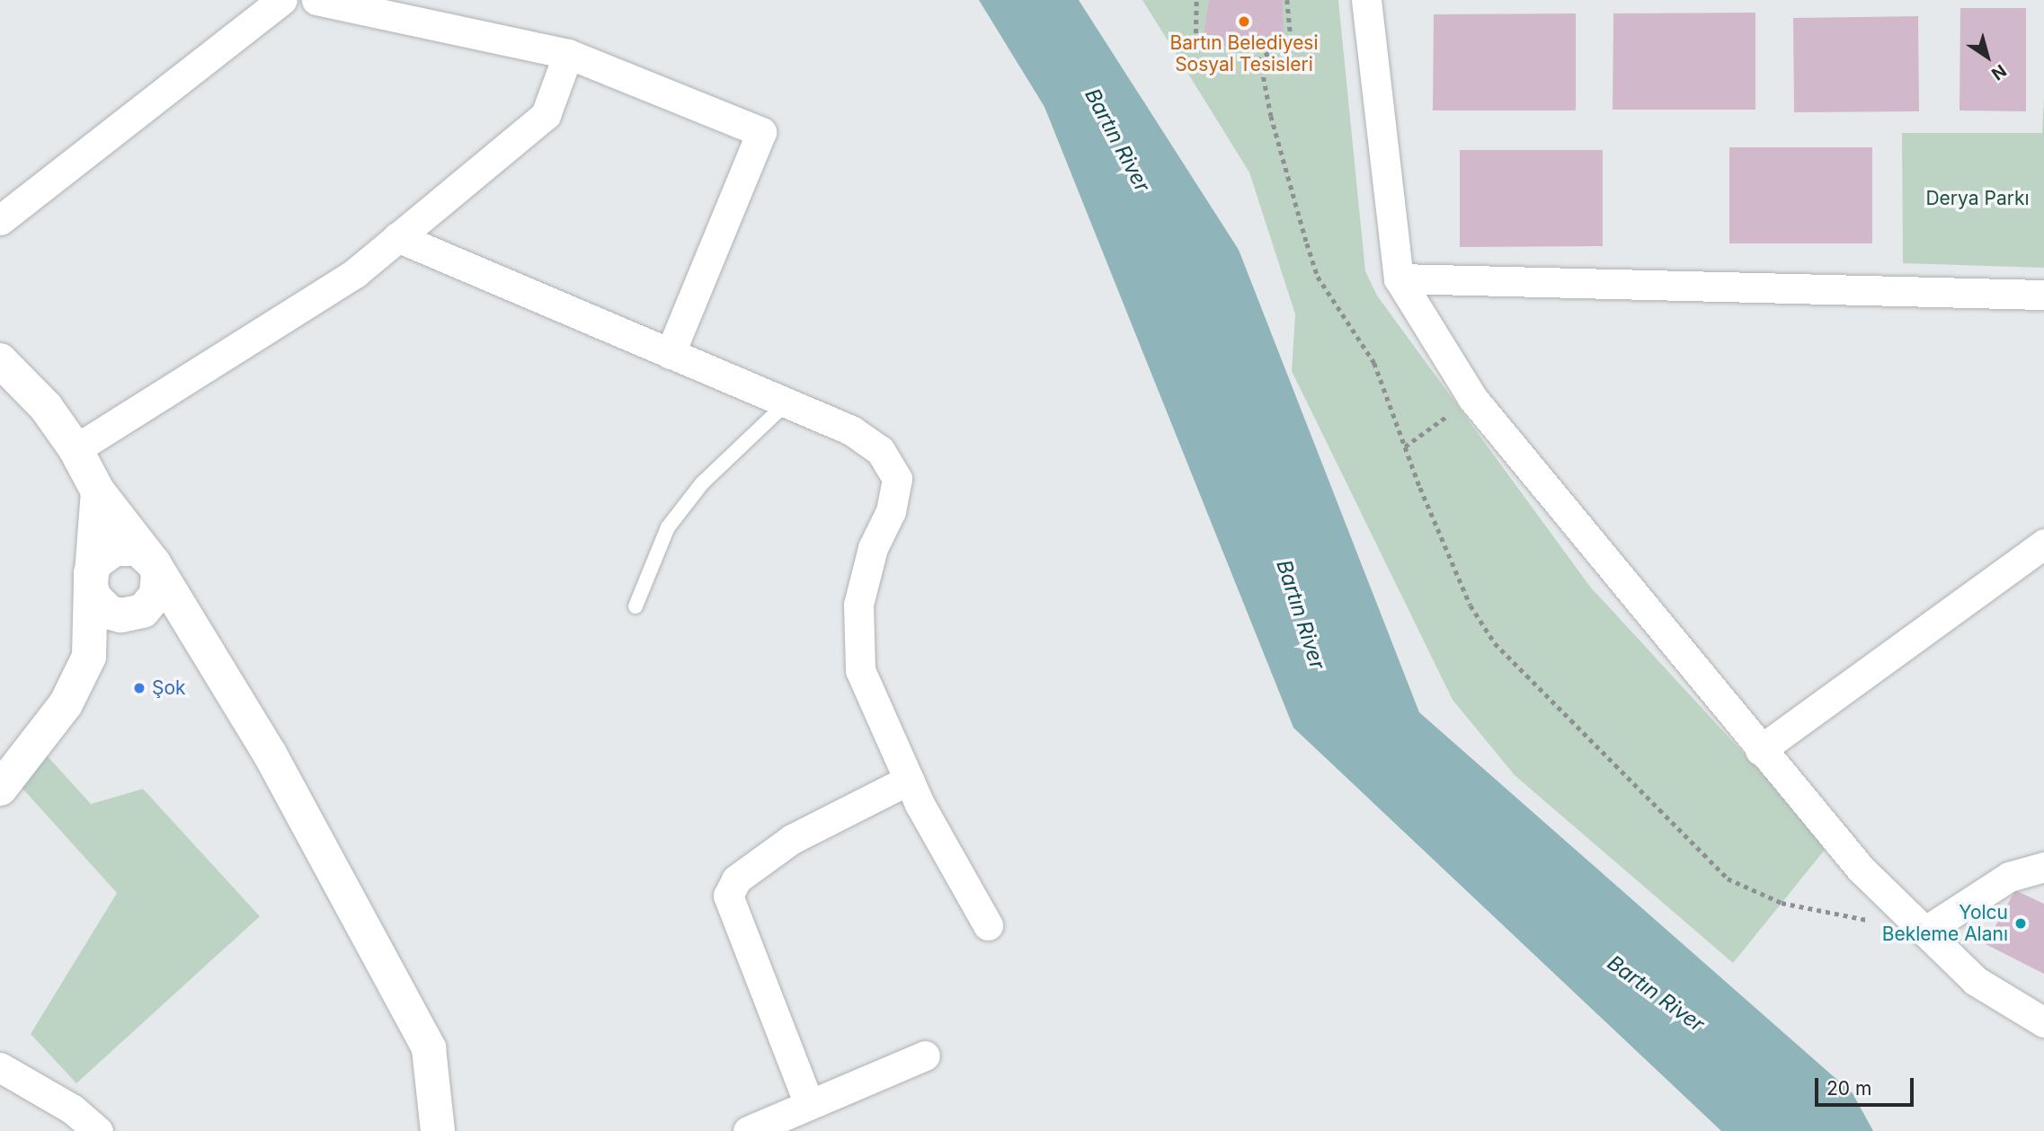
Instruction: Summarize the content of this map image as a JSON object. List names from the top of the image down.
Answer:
{
  "water": ["Bartın River"],
  "parks": ["Derya Parkı"],
  "places": ["Bartın Belediyesi Sosyal Tesisleri", "Şok", "Yolcu Bekleme Alanı"],
  "scale_bar": "20 m",
  "north": "bottom right"
}
